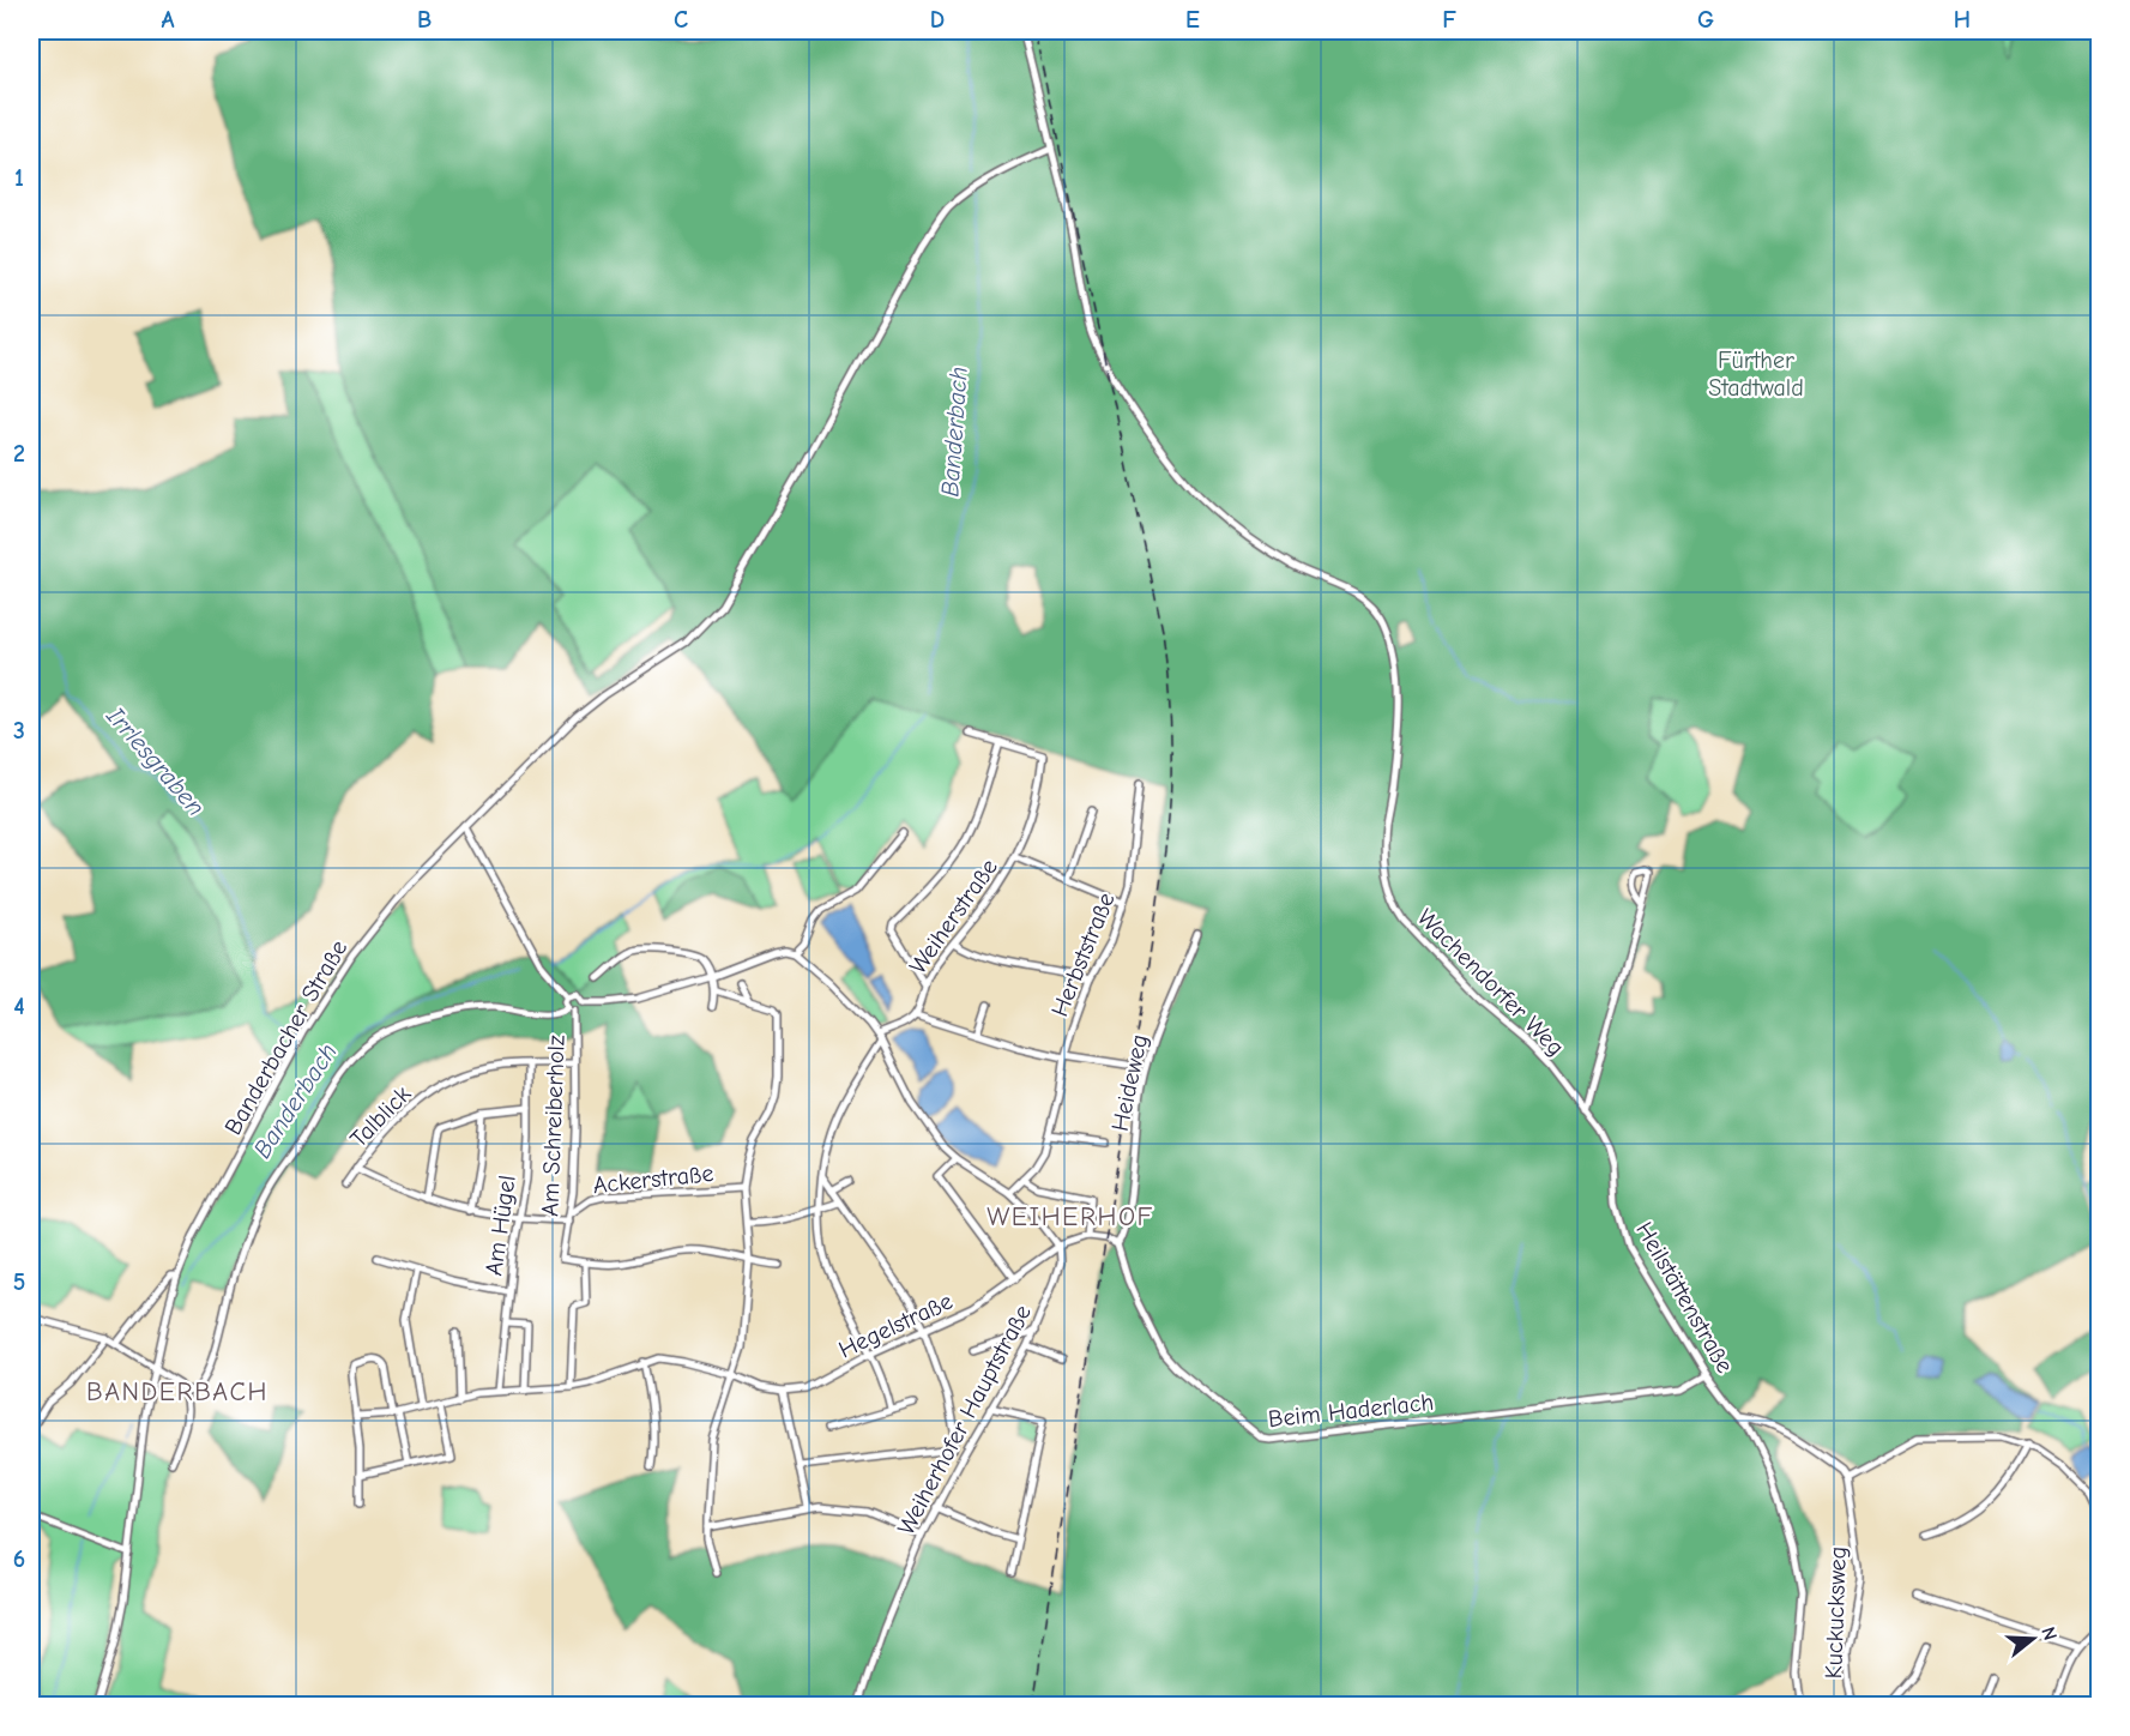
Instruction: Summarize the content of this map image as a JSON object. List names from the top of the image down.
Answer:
{
  "streets": {
    "street": [
      "Weiherstraße",
      "Herbststraße",
      "Wachendorfer Weg",
      "Banderbacher Straße",
      "Heideweg",
      "Talblick",
      "Am Schreiberholz",
      "Ackerstraße",
      "Am Hügel",
      "Heilstättenstraße",
      "Hegelstraße",
      "Beim Haderlach",
      "Weiherhofer Hauptstraße",
      "Kuckucksweg"
    ]
  },
  "crossings": [
    ["Wachendorfer Weg", "Banderbacher Straße"],
    ["Wachendorfer Weg", "Heilstättenstraße"],
    ["Heideweg", "Beim Haderlach"],
    ["Talblick", "Am Schreiberholz"],
    ["Talblick", "Ackerstraße"],
    ["Talblick", "Am Hügel"],
    ["Am Schreiberholz", "Ackerstraße"],
    ["Ackerstraße", "Am Hügel"],
    ["Heilstättenstraße", "Beim Haderlach"],
    ["Hegelstraße", "Weiherhofer Hauptstraße"]
  ],
  "districts": ["WEIHERHOF", "BANDERBACH"],
  "water": ["Banderbach", "Irrlesgraben"],
  "parks": ["Fürther Stadtwald"],
  "north": "right",
  "grid": {
    "columns": [
      "A",
      "B",
      "C",
      "D",
      "E",
      "F",
      "G",
      "H"
    ],
    "rows": [
      "1",
      "2",
      "3",
      "4",
      "5",
      "6"
    ]
  }
}
